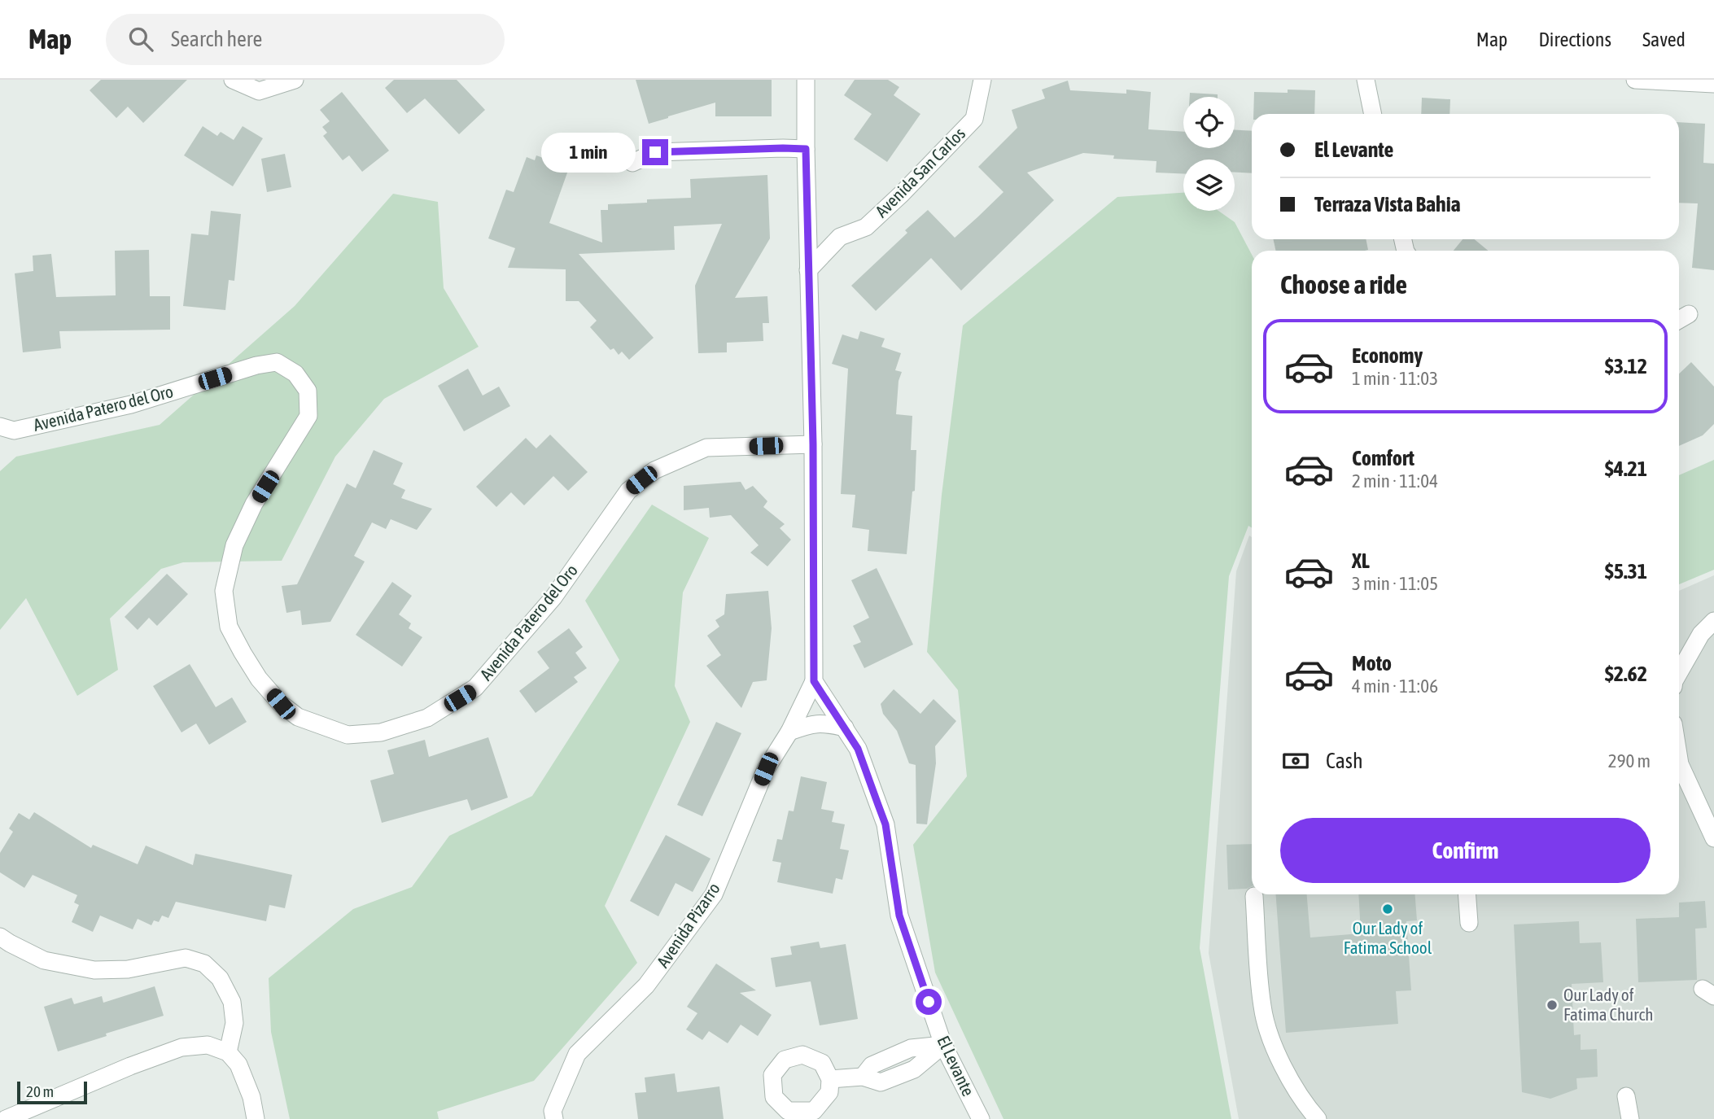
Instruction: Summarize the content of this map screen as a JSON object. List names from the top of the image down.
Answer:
{
  "streets": {
    "street": [
      "Avenida San Carlos",
      "Avenida Patero del Oro",
      "Avenida Pizarro",
      "El Levante"
    ]
  },
  "crossings": [
    ["Avenida Pizarro", "El Levante"]
  ],
  "places": ["Our Lady of Fatima School", "Our Lady of Fatima Church"],
  "scale_bar": "20 m",
  "page": {
    "header": "Map",
    "search": "Search here",
    "nav": ["Map", "Directions", "Saved"],
    "banner": ["El Levante", "Terraza Vista Bahia"],
    "bubble": "1 min",
    "heading": "Choose a ride",
    "list": [
      {
        "name": "Economy",
        "note": "1 min · 11:03",
        "value": "$3.12"
      },
      {
        "name": "Comfort",
        "note": "2 min · 11:04",
        "value": "$4.21"
      },
      {
        "name": "XL",
        "note": "3 min · 11:05",
        "value": "$5.31"
      },
      {
        "name": "Moto",
        "note": "4 min · 11:06",
        "value": "$2.62"
      }
    ],
    "pay": ["Cash", "290 m"],
    "buttons": "Confirm",
    "scale": "20 m"
  }
}
